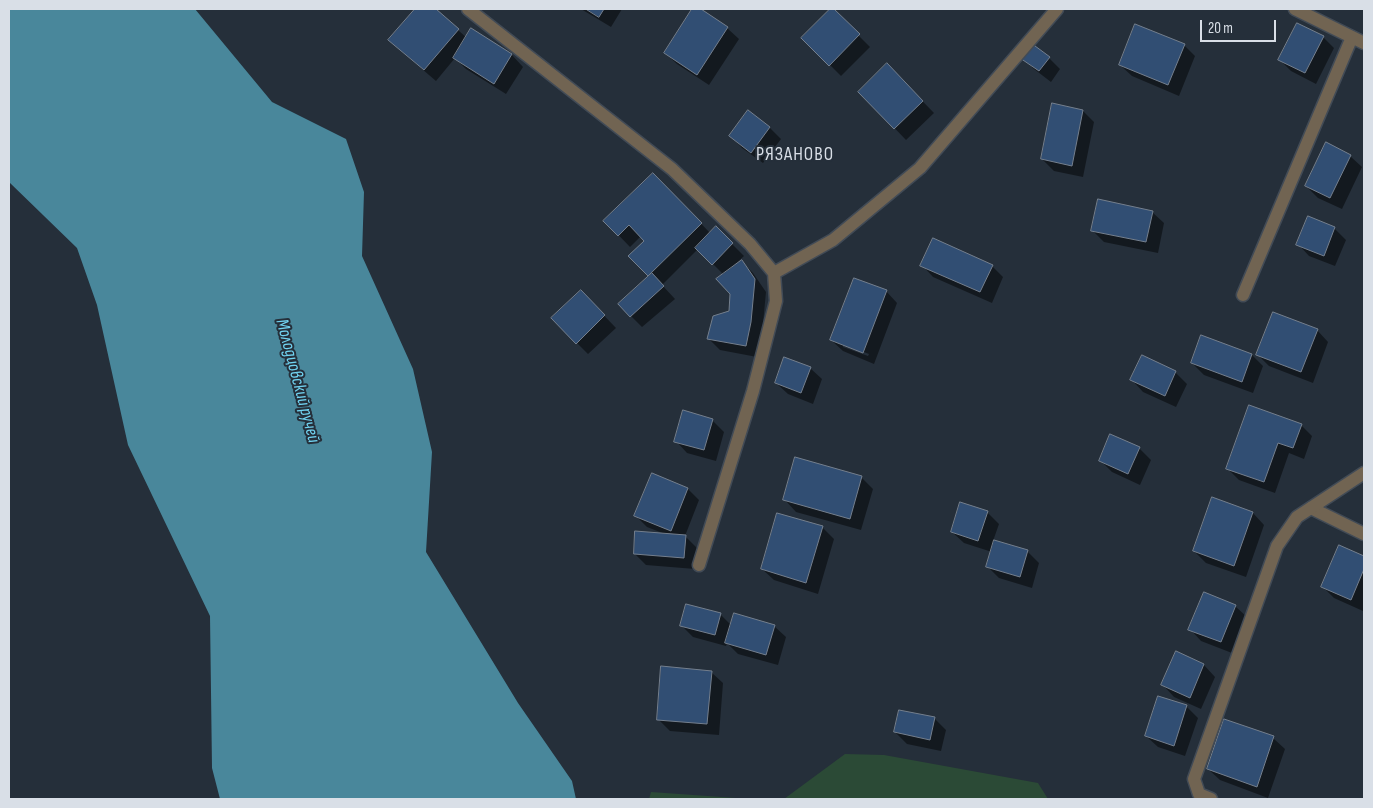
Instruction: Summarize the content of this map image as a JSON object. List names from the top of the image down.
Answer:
{
  "districts": ["РЯЗАНОВО"],
  "water": ["Молодцовский ручей"],
  "scale_bar": "20 m"
}
